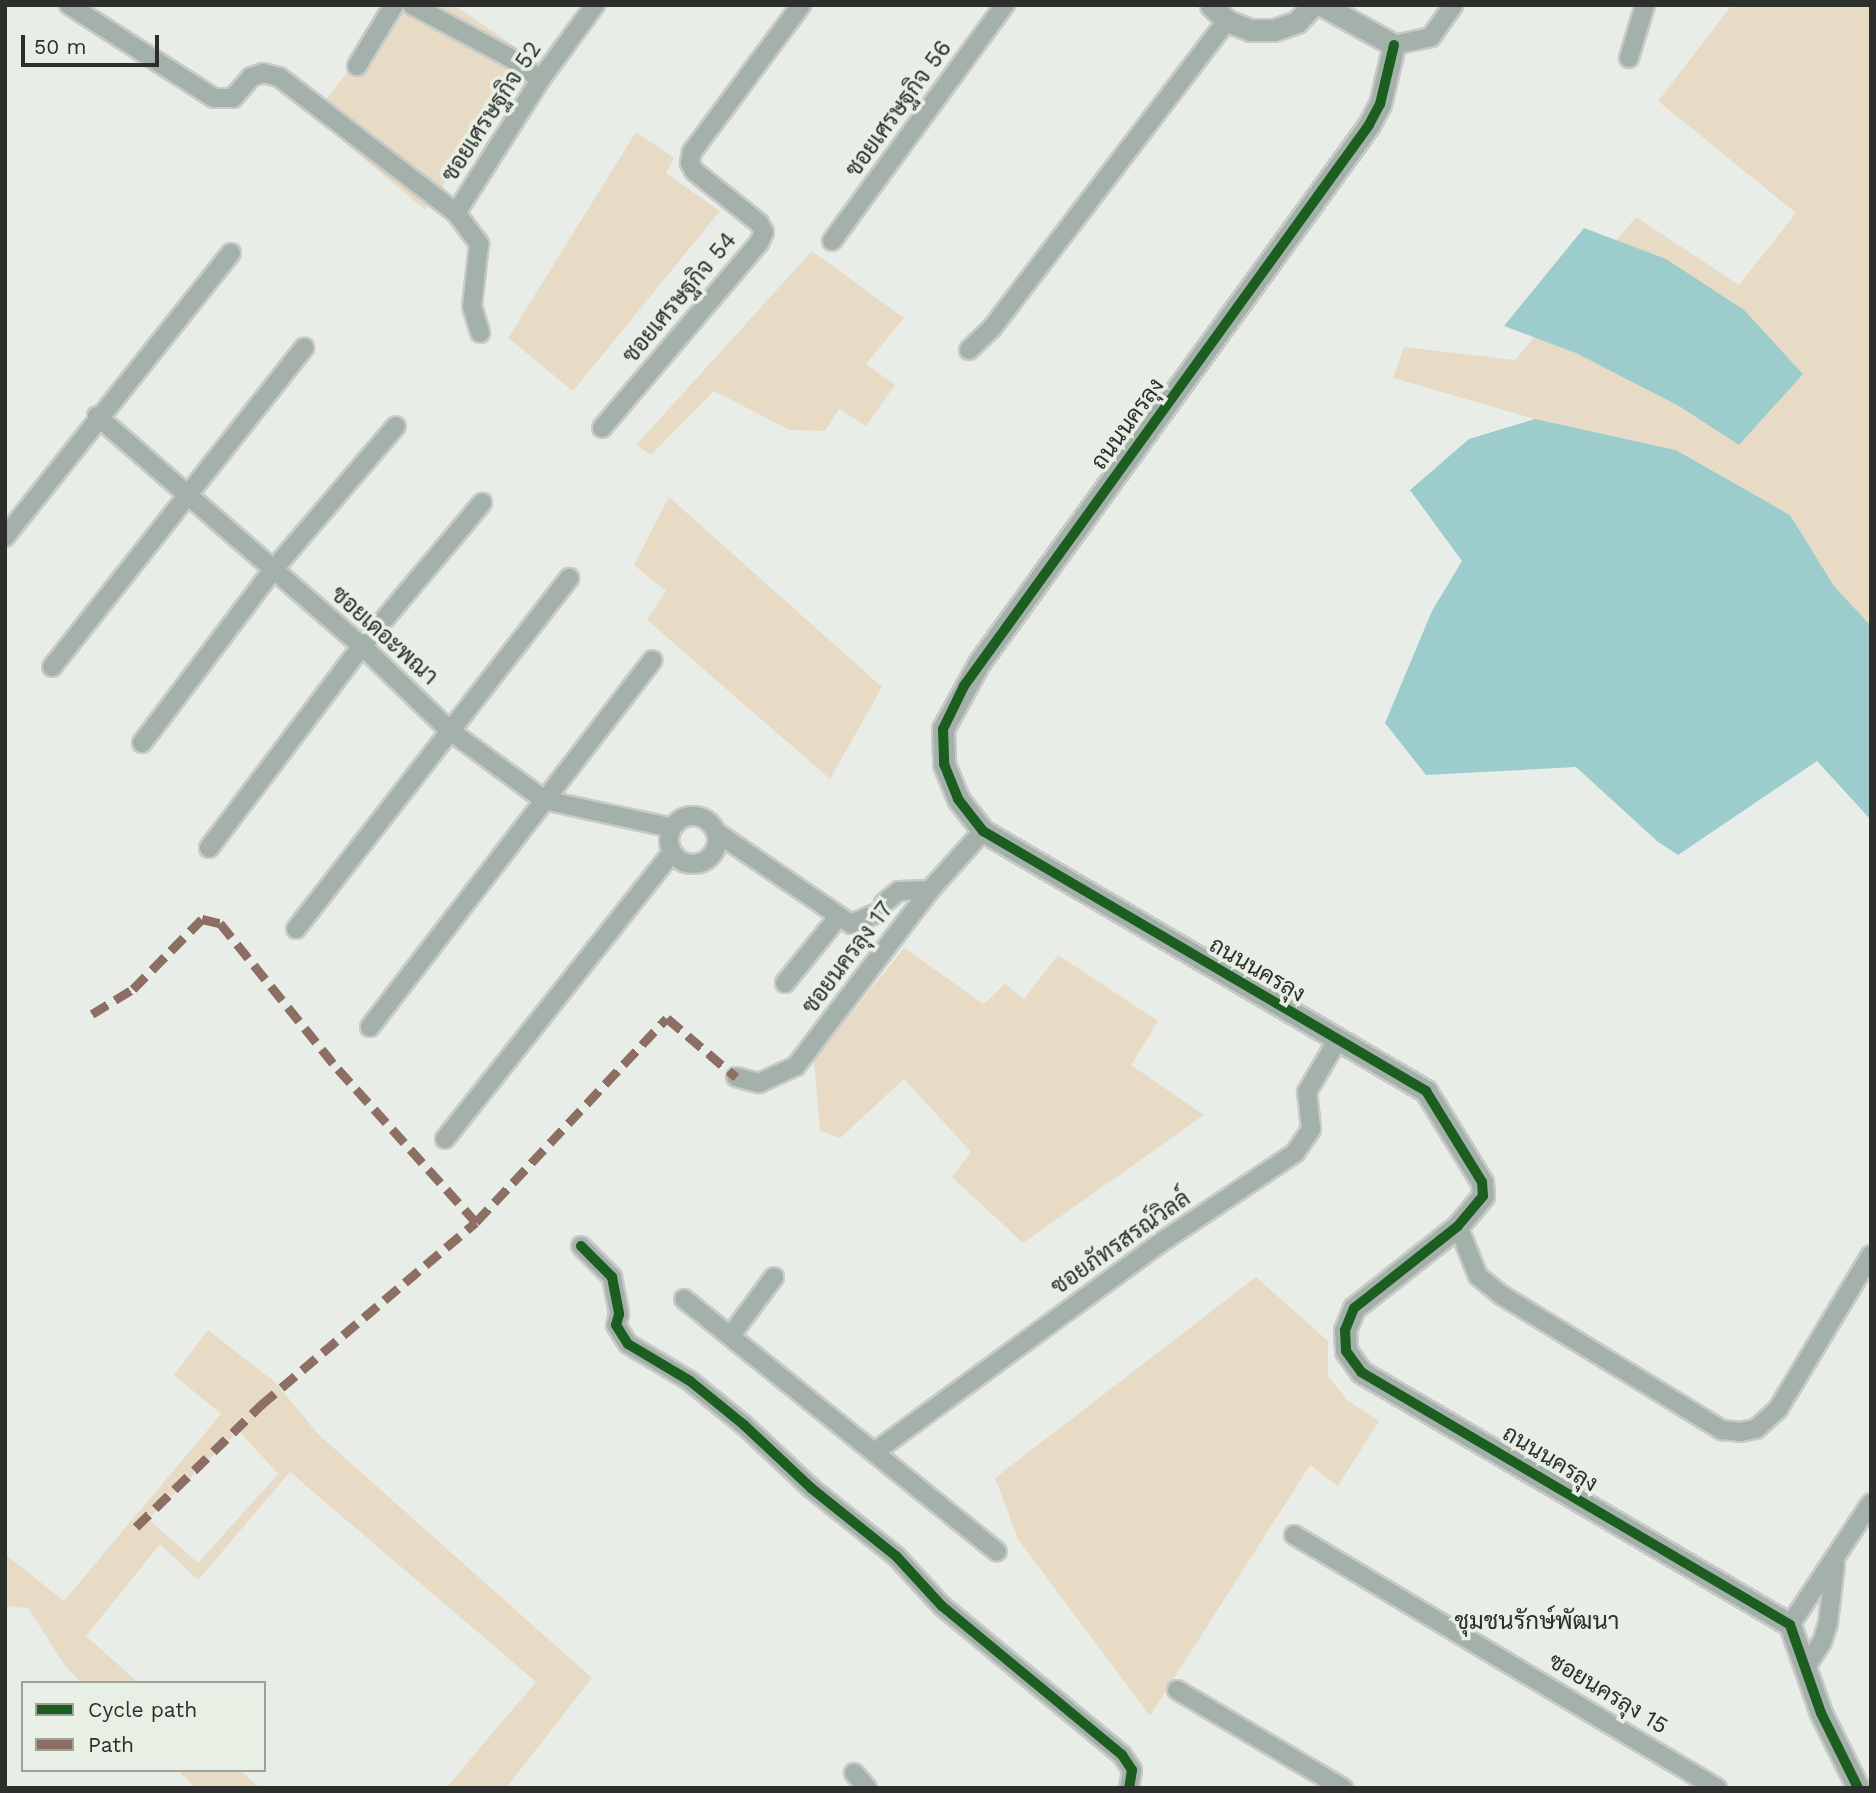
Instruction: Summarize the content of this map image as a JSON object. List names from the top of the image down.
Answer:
{
  "streets": {
    "street": [
      "ซอยเศรษฐกิจ 56",
      "ซอยเศรษฐกิจ 52",
      "ซอยเศรษฐกิจ 54",
      "ถนนนครลุง",
      "ซอยเดอะพณา",
      "ซอยนครลุง 17",
      "ซอยภัทรสรณ์วิลล์",
      "ซอยนครลุง 15"
    ]
  },
  "crossings": [
    ["ถนนนครลุง", "ซอยนครลุง 17"],
    ["ถนนนครลุง", "ซอยภัทรสรณ์วิลล์"]
  ],
  "districts": ["ชุมชนรักษ์พัฒนา"],
  "legend": ["Cycle path", "Path"],
  "scale_bar": "50 m"
}
